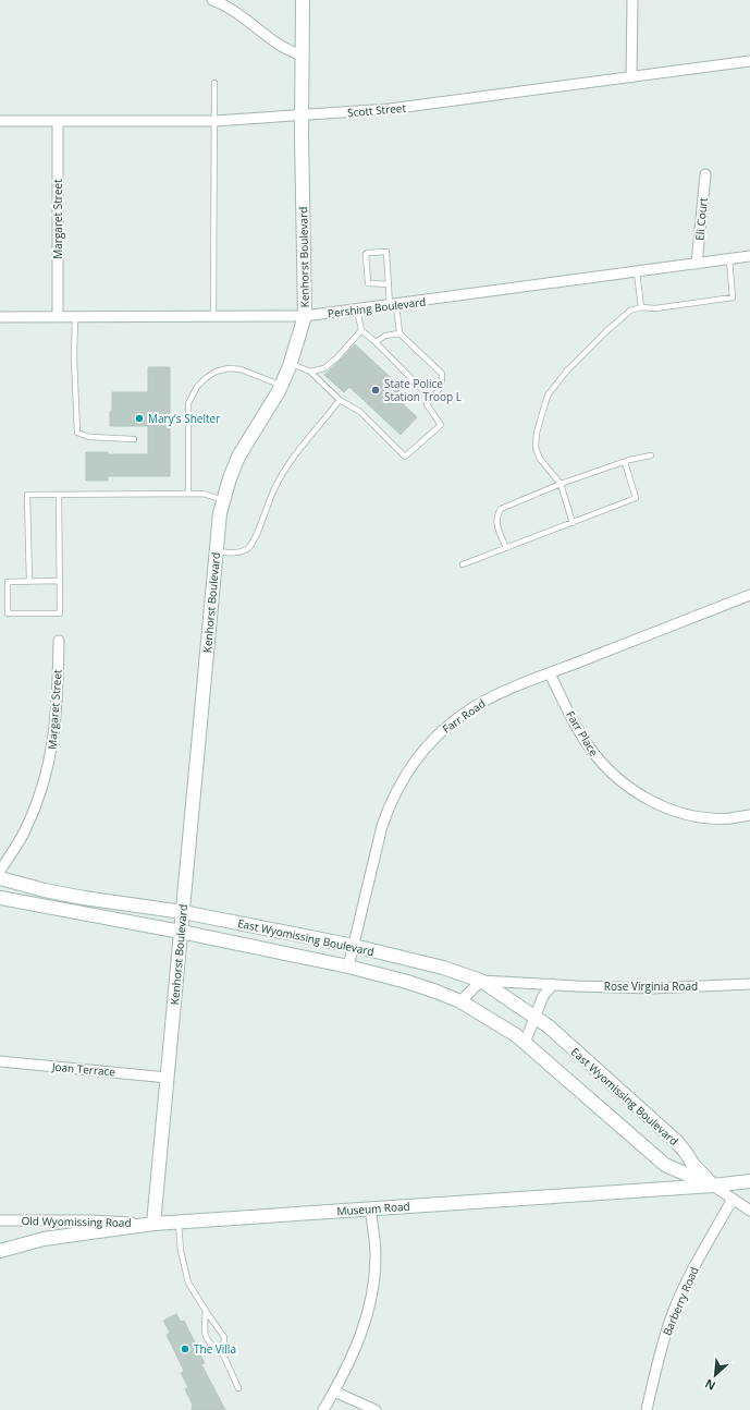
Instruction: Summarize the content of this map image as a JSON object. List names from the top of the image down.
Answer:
{
  "streets": {
    "street": [
      "Scott Street",
      "Margaret Street",
      "Eli Court",
      "Kenhorst Boulevard",
      "Pershing Boulevard",
      "Farr Road",
      "Farr Place",
      "East Wyomissing Boulevard",
      "Rose Virginia Road",
      "Joan Terrace",
      "Museum Road",
      "Old Wyomissing Road",
      "Barberry Road"
    ]
  },
  "crossings": [
    ["Scott Street", "Margaret Street"],
    ["Scott Street", "Kenhorst Boulevard"],
    ["Margaret Street", "Pershing Boulevard"],
    ["Eli Court", "Pershing Boulevard"],
    ["Kenhorst Boulevard", "Pershing Boulevard"],
    ["Kenhorst Boulevard", "East Wyomissing Boulevard"],
    ["Kenhorst Boulevard", "Joan Terrace"],
    ["Kenhorst Boulevard", "Museum Road"],
    ["Kenhorst Boulevard", "Old Wyomissing Road"],
    ["Farr Road", "Farr Place"],
    ["Farr Road", "East Wyomissing Boulevard"],
    ["East Wyomissing Boulevard", "Rose Virginia Road"],
    ["East Wyomissing Boulevard", "Museum Road"],
    ["Museum Road", "Old Wyomissing Road"]
  ],
  "places": ["State Police Station Troop L", "Mary's Shelter", "The Villa"],
  "north": "bottom left"
}
